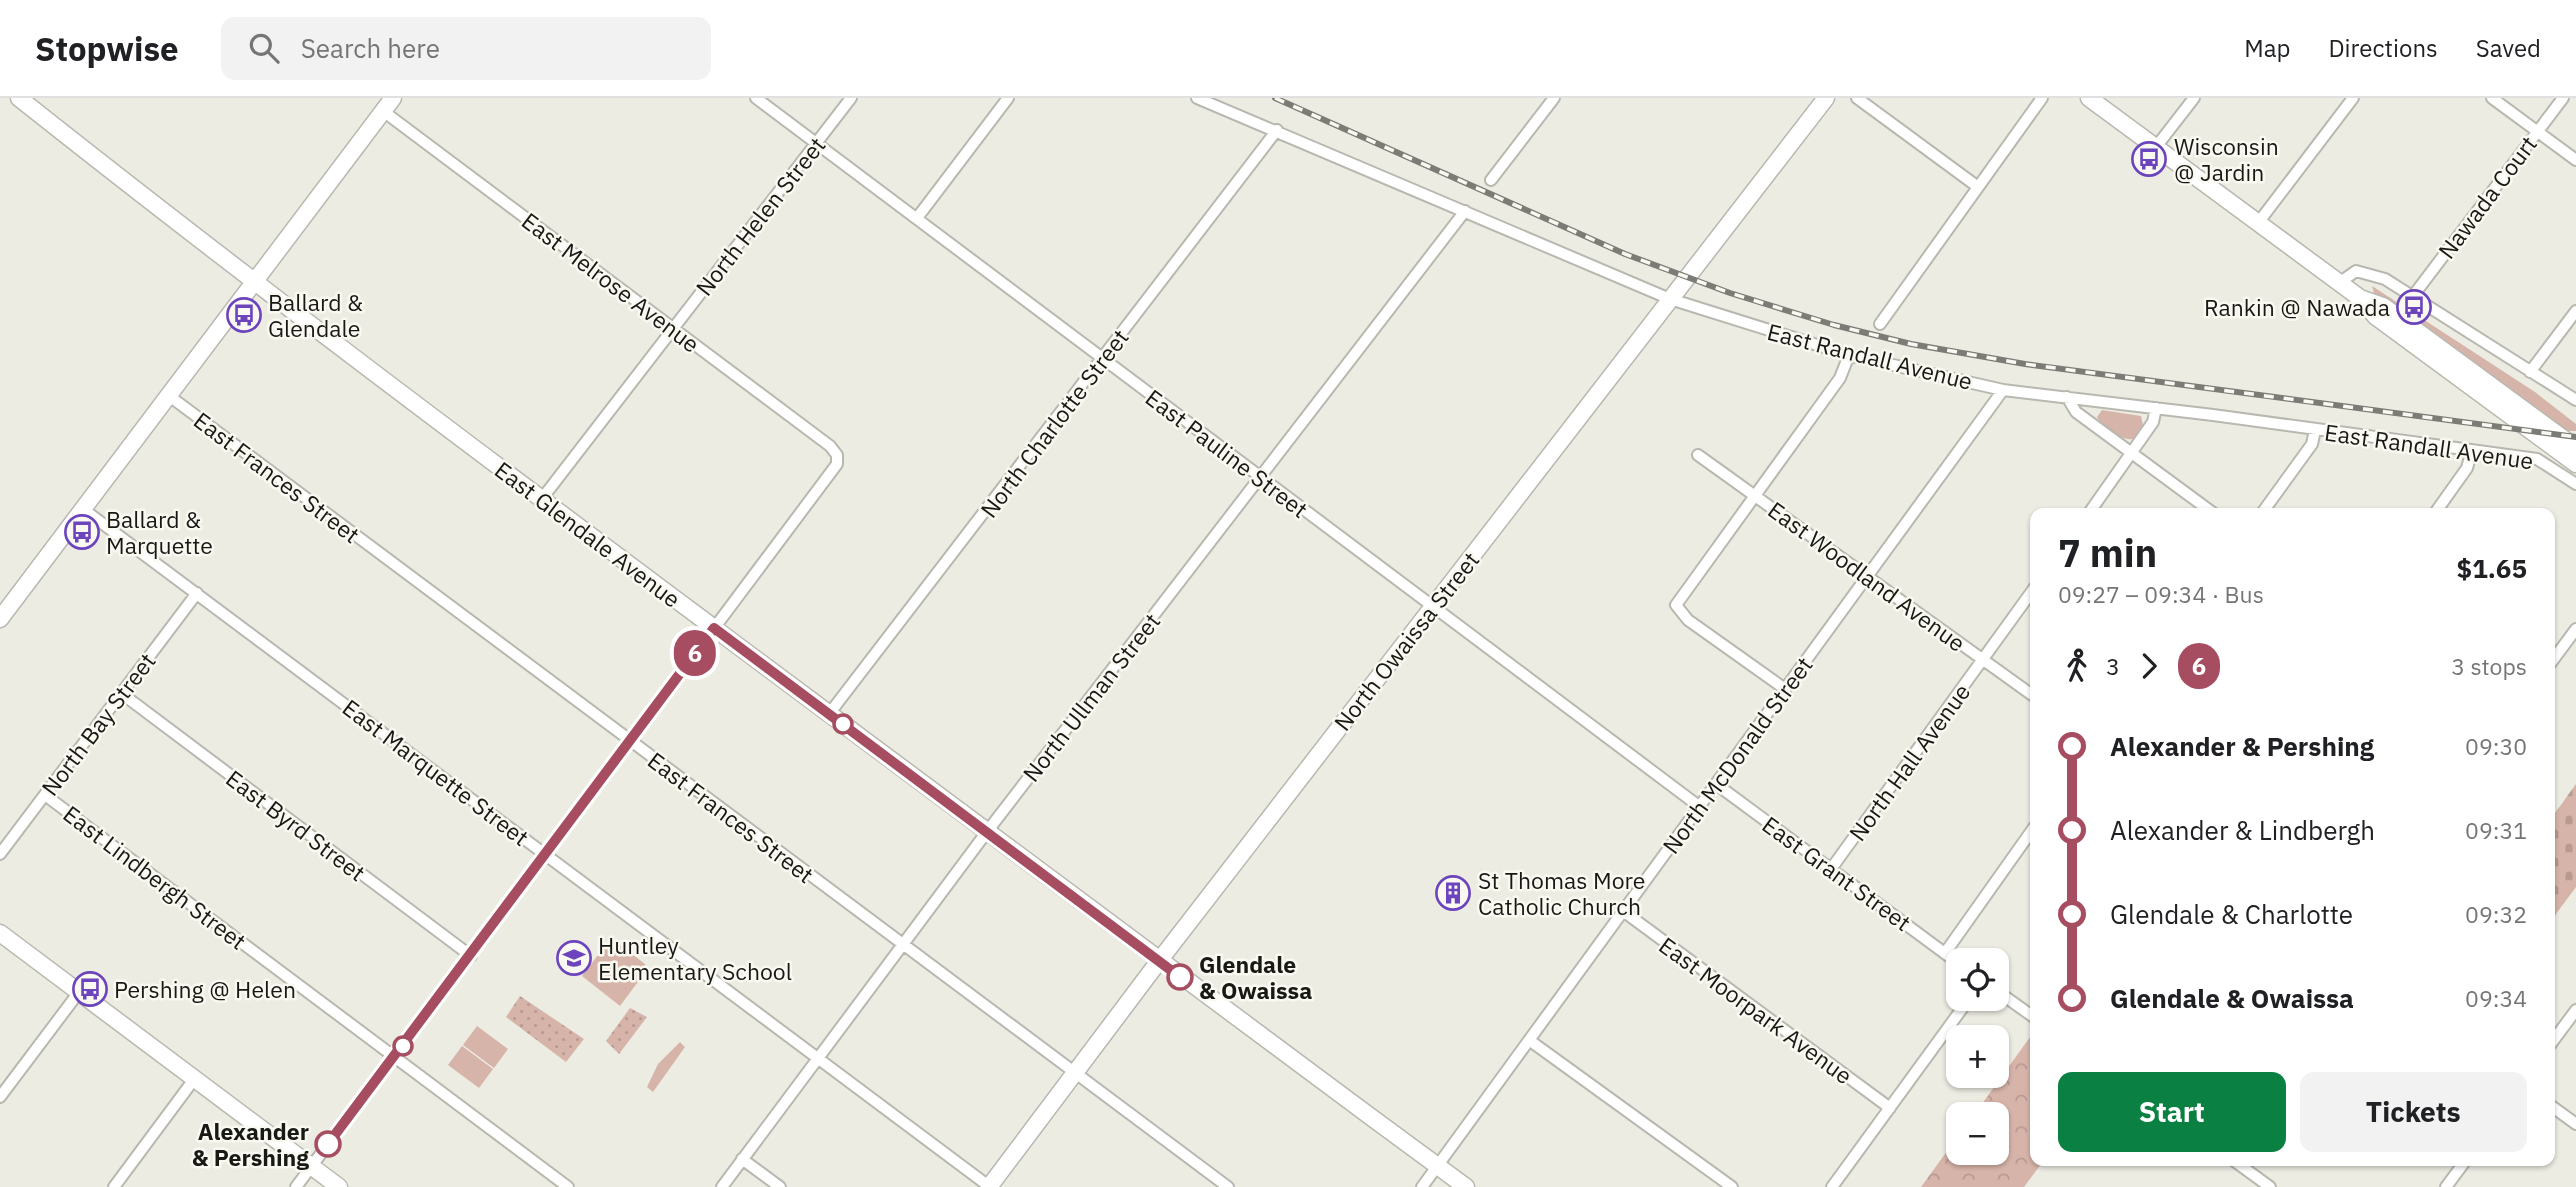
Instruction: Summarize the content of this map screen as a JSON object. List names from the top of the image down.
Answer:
{
  "streets": {
    "street": [
      "Nawada Court",
      "North Helen Street",
      "East Melrose Avenue",
      "East Randall Avenue",
      "North Charlotte Street",
      "East Pauline Street",
      "East Frances Street",
      "East Glendale Avenue",
      "East Woodland Avenue",
      "North Owaissa Street",
      "North Ullman Street",
      "North Bay Street",
      "North McDonald Street",
      "North Hall Avenue",
      "East Marquette Street",
      "East Byrd Street",
      "East Grant Street",
      "East Lindbergh Street",
      "East Moorpark Avenue"
    ]
  },
  "crossings": [
    ["North Helen Street", "East Melrose Avenue"],
    ["North Helen Street", "East Pauline Street"],
    ["North Helen Street", "East Glendale Avenue"],
    ["East Melrose Avenue", "East Glendale Avenue"],
    ["East Randall Avenue", "North Charlotte Street"],
    ["East Randall Avenue", "North Owaissa Street"],
    ["East Randall Avenue", "North Ullman Street"],
    ["East Randall Avenue", "North McDonald Street"],
    ["North Charlotte Street", "East Pauline Street"],
    ["North Charlotte Street", "East Glendale Avenue"],
    ["East Pauline Street", "North Owaissa Street"],
    ["East Pauline Street", "North Ullman Street"],
    ["East Pauline Street", "North McDonald Street"],
    ["East Frances Street", "North Owaissa Street"],
    ["East Frances Street", "North Ullman Street"],
    ["East Glendale Avenue", "North Owaissa Street"],
    ["East Glendale Avenue", "North Ullman Street"],
    ["East Glendale Avenue", "North McDonald Street"],
    ["East Woodland Avenue", "North McDonald Street"],
    ["East Woodland Avenue", "North Hall Avenue"],
    ["North Owaissa Street", "East Marquette Street"],
    ["North Ullman Street", "East Marquette Street"],
    ["North Bay Street", "East Marquette Street"],
    ["North Bay Street", "East Byrd Street"],
    ["North Bay Street", "East Lindbergh Street"],
    ["North McDonald Street", "East Grant Street"],
    ["North McDonald Street", "East Moorpark Avenue"],
    ["North Hall Avenue", "East Grant Street"]
  ],
  "places": {
    "bus stop": [
      "Wisconsin @ Jardin",
      "Rankin @ Nawada",
      "Ballard & Glendale",
      "Ballard & Marquette",
      "Pershing @ Helen"
    ],
    "building": ["St Thomas More Catholic Church"],
    "school or university": ["Huntley Elementary School"],
    "other": ["Glendale & Owaissa", "Alexander & Pershing"]
  },
  "lines": ["bus line 6"],
  "page": {
    "header": "Stopwise",
    "search": "Search here",
    "nav": ["Map", "Directions", "Saved"],
    "on_map": "6",
    "heading": ["7 min", "09:27 – 09:34 · Bus", "$1.65"],
    "legs": ["3", "6", "3 stops"],
    "list": [
      {
        "name": "Alexander & Pershing",
        "value": "09:30"
      },
      {
        "name": "Alexander & Lindbergh",
        "value": "09:31"
      },
      {
        "name": "Glendale & Charlotte",
        "value": "09:32"
      },
      {
        "name": "Glendale & Owaissa",
        "value": "09:34"
      }
    ],
    "map_buttons": ["+", "−"],
    "buttons": ["Start", "Tickets"]
  }
}
